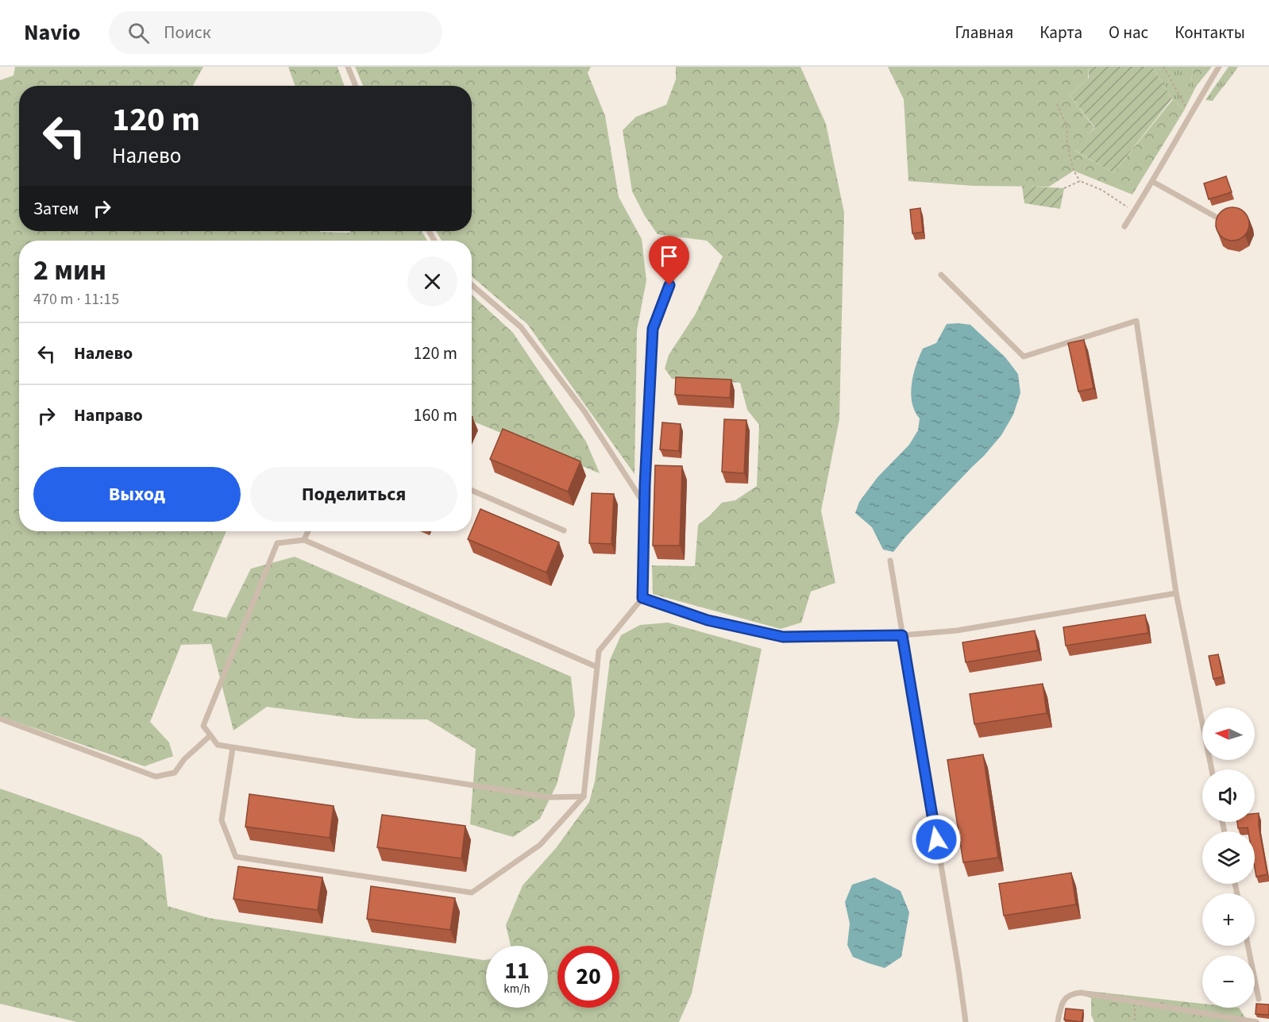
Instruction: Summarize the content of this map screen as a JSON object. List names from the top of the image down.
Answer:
{
  "north": "left",
  "page": {
    "header": "Navio",
    "search": "Поиск",
    "nav": [
      "Главная",
      "Карта",
      "О нас",
      "Контакты"
    ],
    "turn": ["120 m", "Налево"],
    "then": "Затем",
    "heading": ["2 мин", "470 m · 11:15"],
    "list": [
      {
        "name": "Налево",
        "value": "120 m"
      },
      {
        "name": "Направо",
        "value": "160 m"
      }
    ],
    "buttons": ["Выход", "Поделиться"],
    "map_buttons": ["+", "−"],
    "speed": "11 km/h",
    "limit": "20"
  }
}
